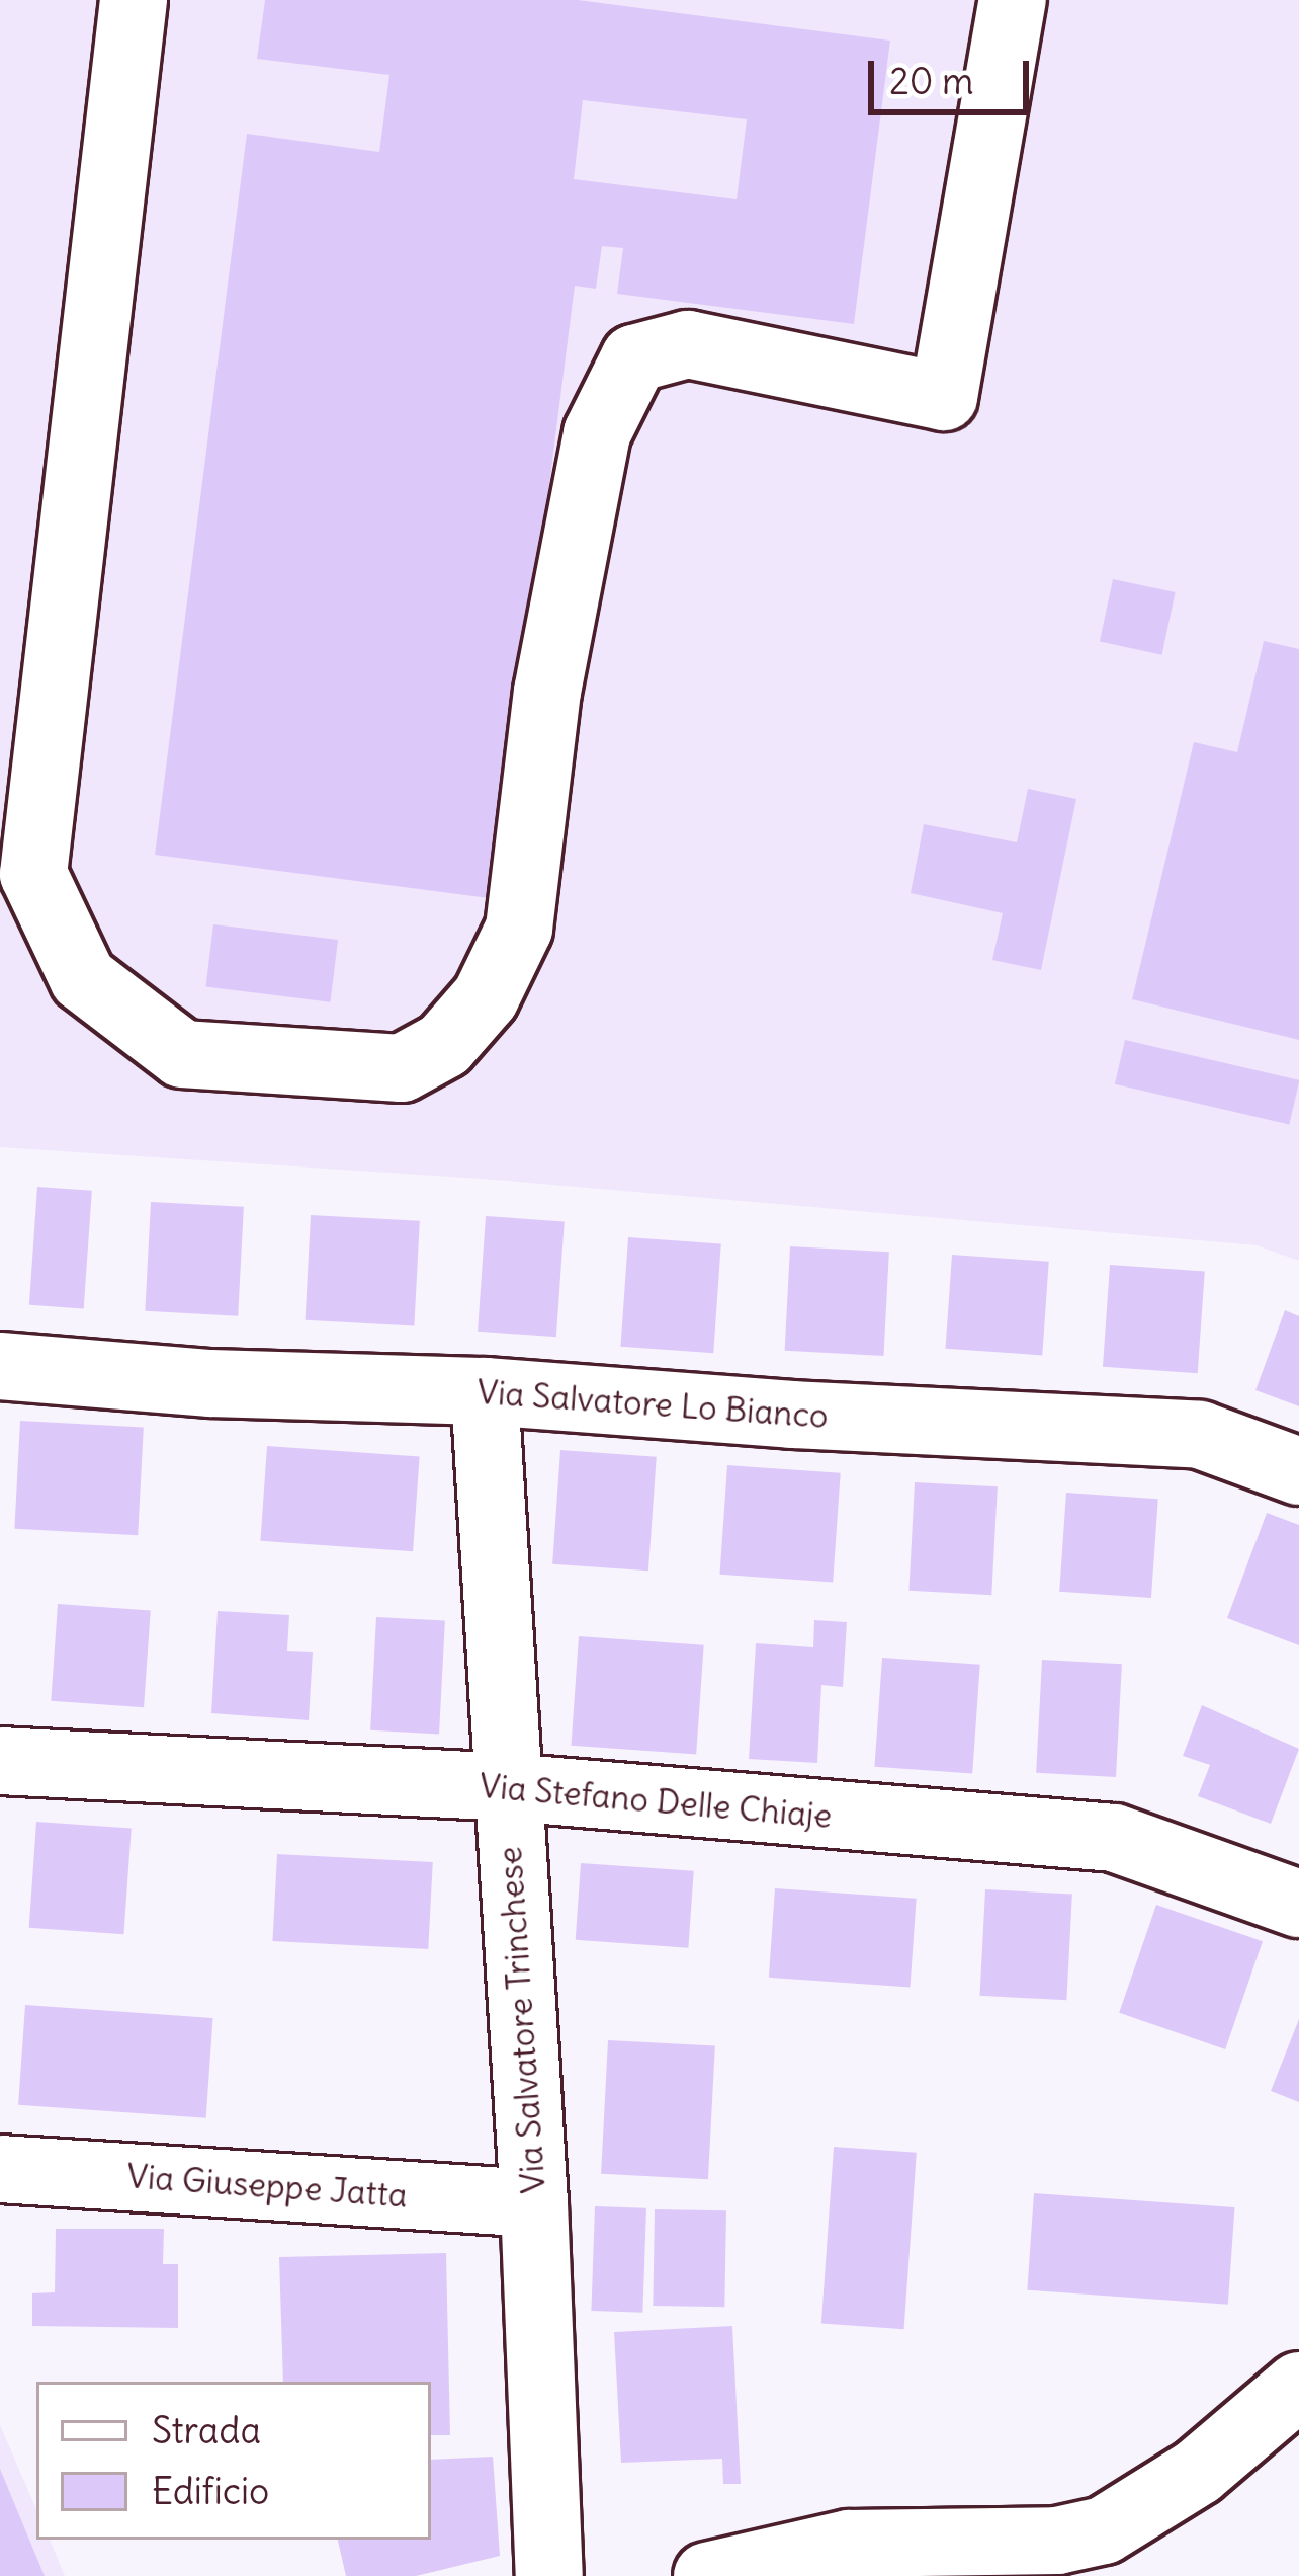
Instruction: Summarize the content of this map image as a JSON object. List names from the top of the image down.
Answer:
{
  "streets": {
    "street": [
      "Via Salvatore Lo Bianco",
      "Via Stefano Delle Chiaje",
      "Via Salvatore Trinchese",
      "Via Giuseppe Jatta"
    ]
  },
  "crossings": [
    ["Via Salvatore Lo Bianco", "Via Salvatore Trinchese"],
    ["Via Stefano Delle Chiaje", "Via Salvatore Trinchese"],
    ["Via Salvatore Trinchese", "Via Giuseppe Jatta"]
  ],
  "legend": ["Strada", "Edificio"],
  "scale_bar": "20 m"
}
